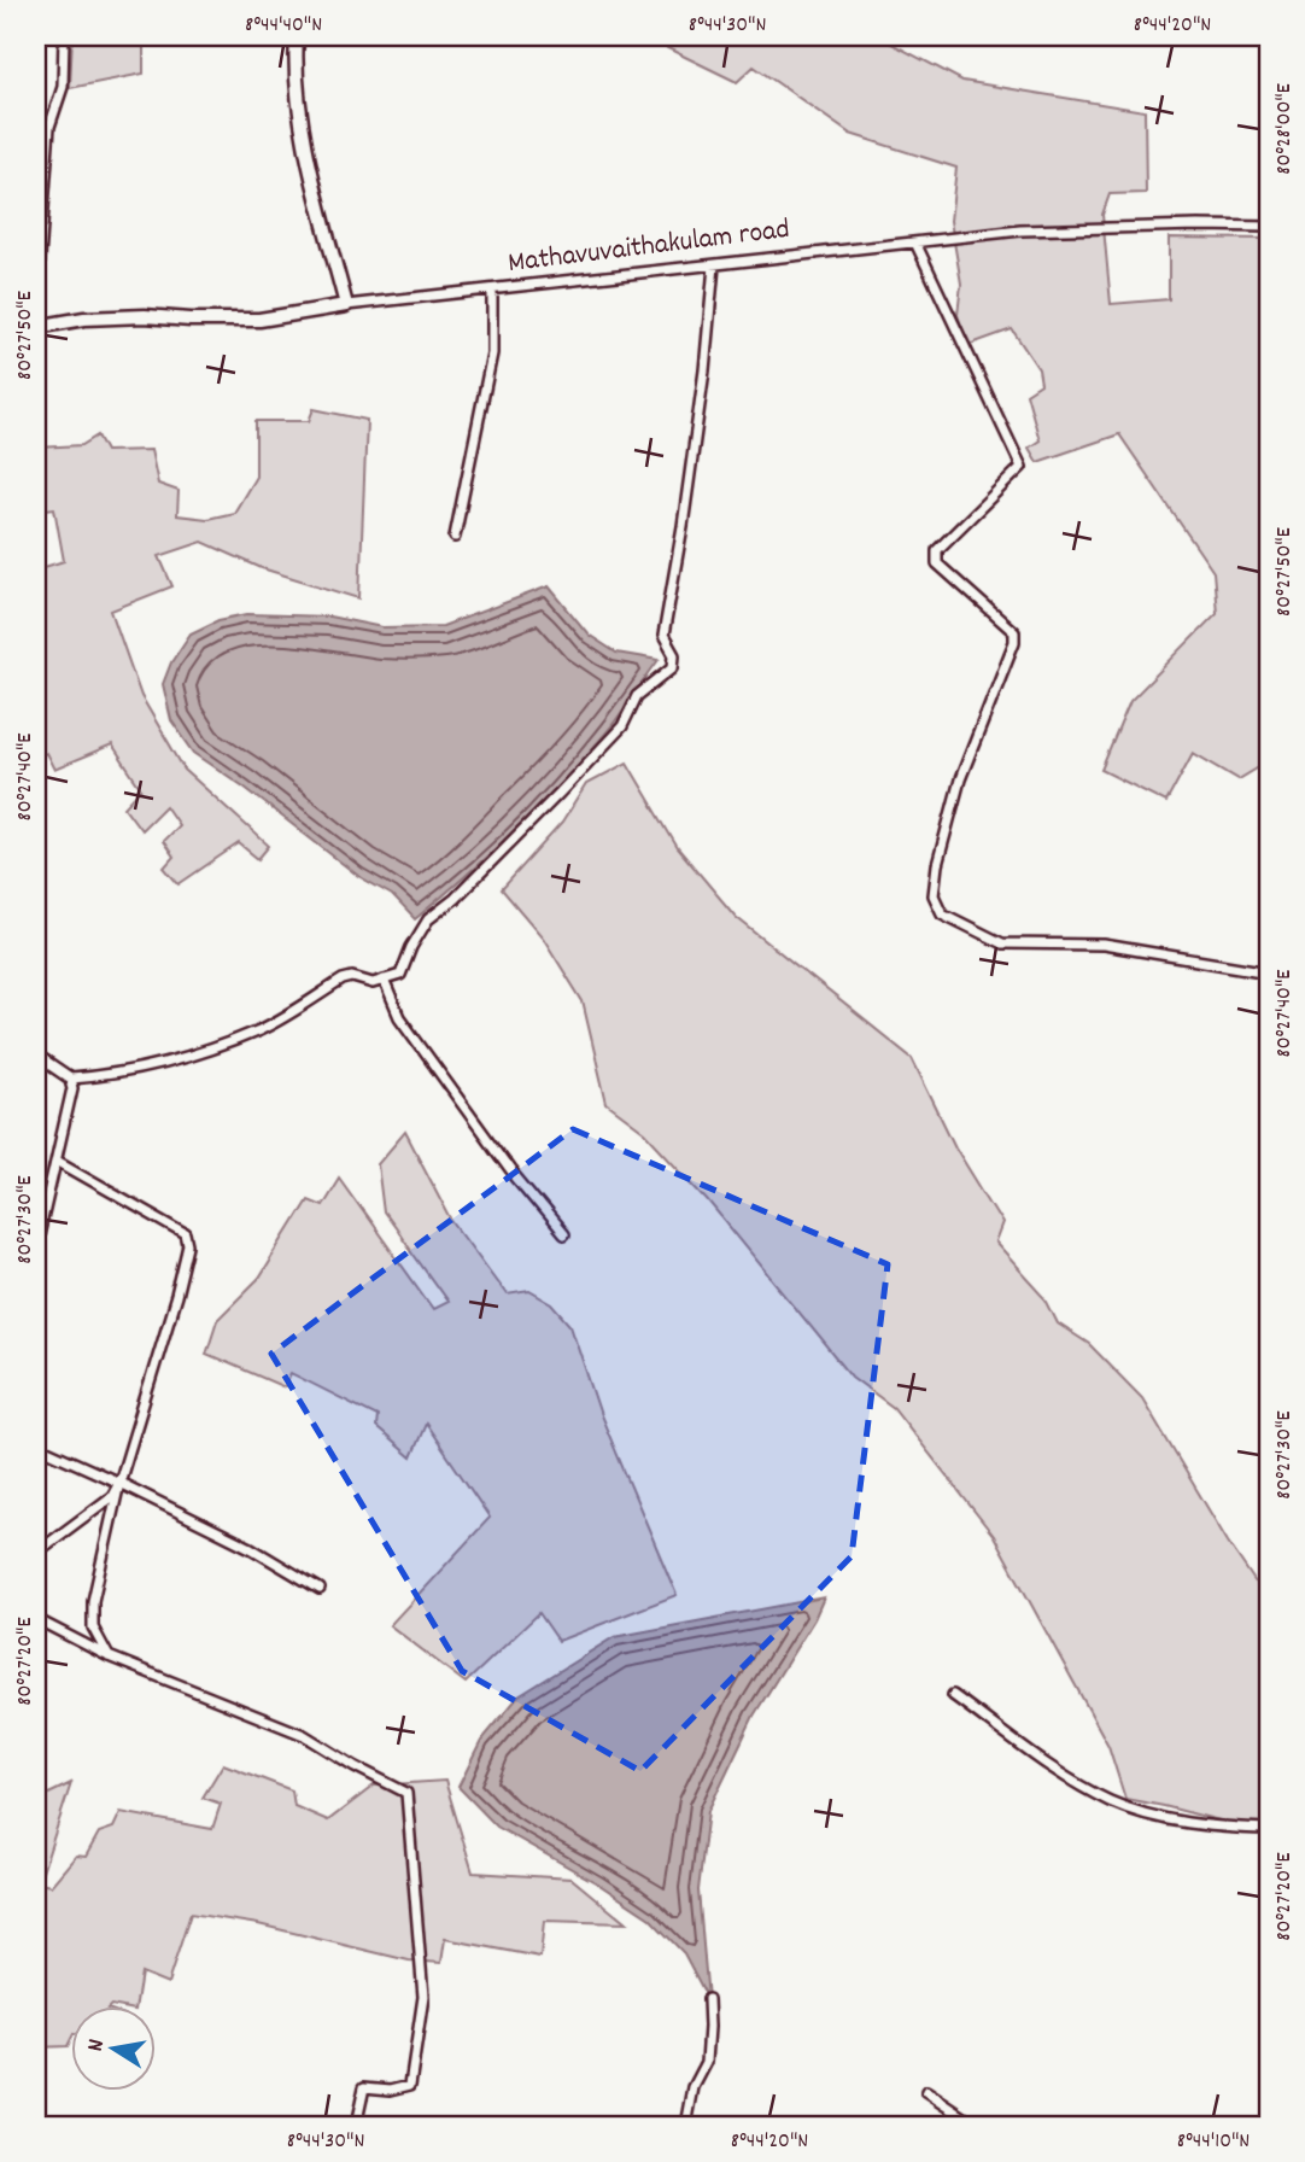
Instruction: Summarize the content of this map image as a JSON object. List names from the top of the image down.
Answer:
{
  "streets": {
    "street": ["Mathavuvaithakulam road"]
  },
  "north": "left",
  "coordinates": [
    "8°44'40\"N",
    "8°44'30\"N",
    "8°44'20\"N",
    "80°28'00\"E",
    "80°27'50\"E",
    "80°27'40\"E",
    "80°27'30\"E",
    "80°27'20\"E",
    "8°44'10\"N"
  ]
}
